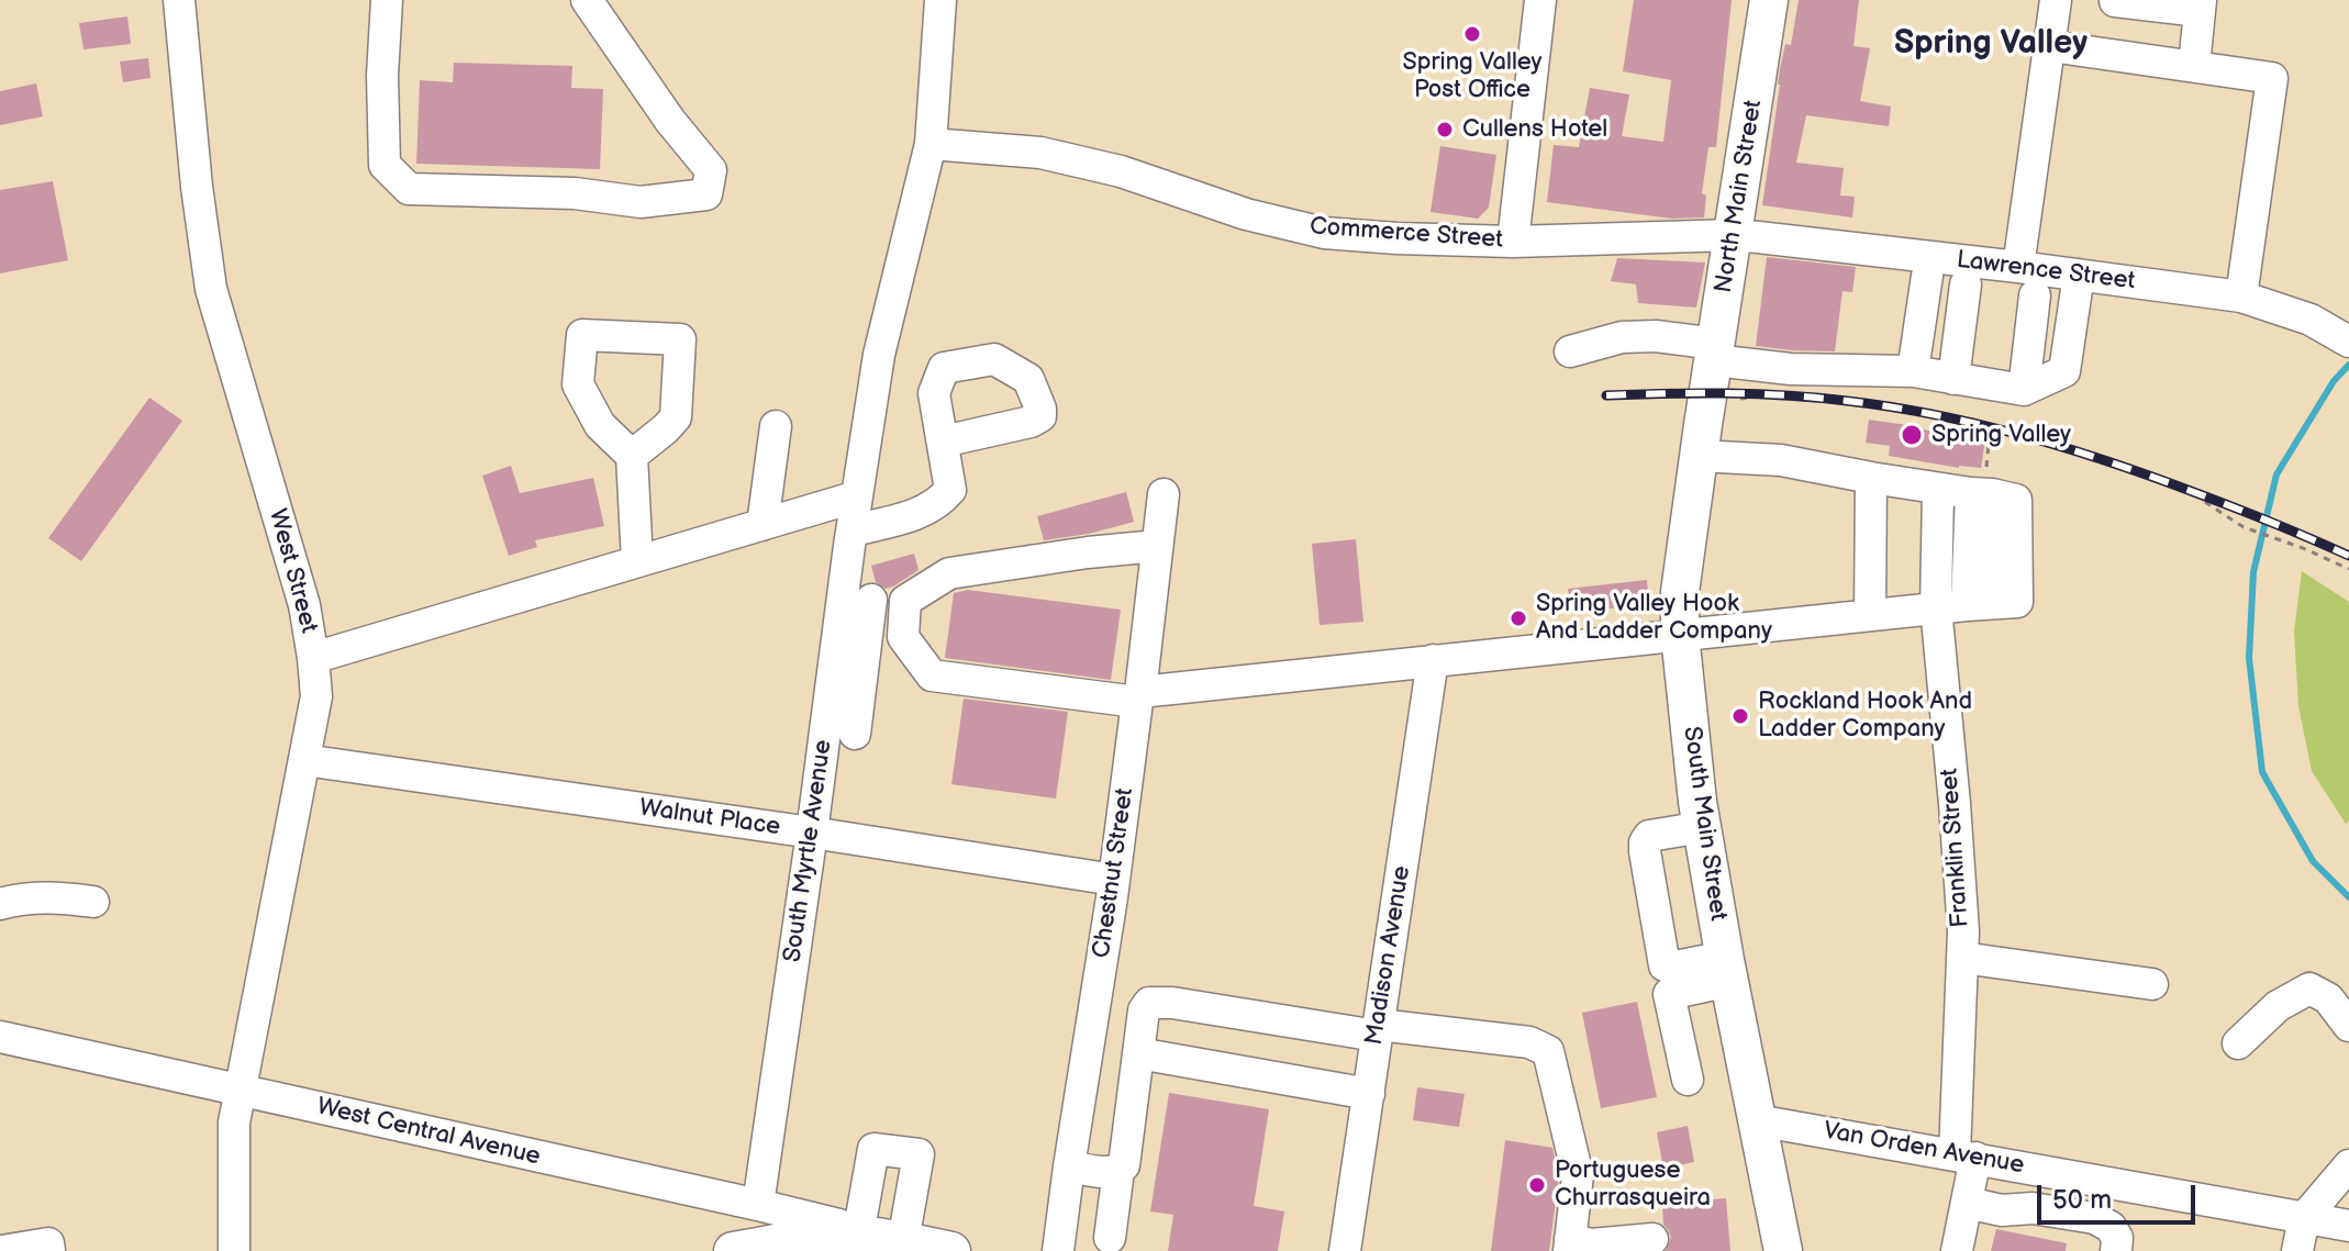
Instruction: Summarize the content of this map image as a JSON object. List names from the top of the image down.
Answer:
{
  "streets": {
    "main road": ["North Main Street", "South Main Street"],
    "street": [
      "Commerce Street",
      "Lawrence Street",
      "West Street",
      "Walnut Place",
      "Franklin Street",
      "South Myrtle Avenue",
      "Chestnut Street",
      "Madison Avenue",
      "West Central Avenue",
      "Van Orden Avenue"
    ]
  },
  "crossings": [
    ["North Main Street", "Commerce Street"],
    ["North Main Street", "Lawrence Street"],
    ["North Main Street", "South Main Street"],
    ["Commerce Street", "Lawrence Street"],
    ["Commerce Street", "South Myrtle Avenue"],
    ["West Street", "Walnut Place"],
    ["West Street", "West Central Avenue"],
    ["Walnut Place", "South Myrtle Avenue"],
    ["Walnut Place", "Chestnut Street"],
    ["South Main Street", "Van Orden Avenue"],
    ["Franklin Street", "Van Orden Avenue"],
    ["South Myrtle Avenue", "West Central Avenue"]
  ],
  "districts": ["Spring Valley"],
  "places": [
    "Spring Valley Post Office",
    "Cullens Hotel",
    "Spring Valley",
    "Spring Valley Hook And Ladder Company",
    "Rockland Hook And Ladder Company",
    "Portuguese Churrasqueira"
  ],
  "scale_bar": "50 m"
}
